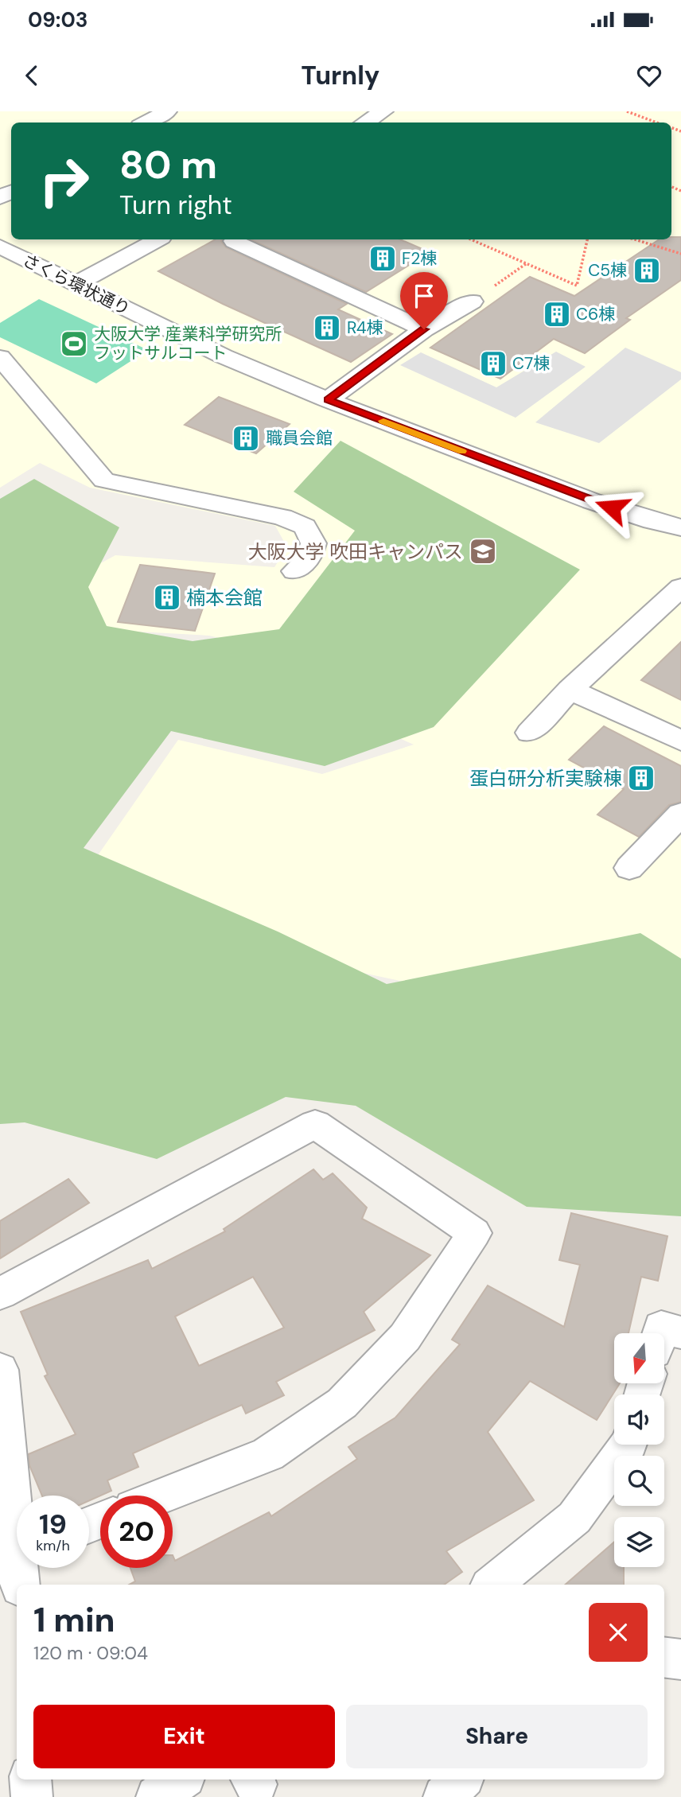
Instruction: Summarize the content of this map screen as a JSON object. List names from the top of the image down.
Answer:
{
  "streets": {
    "street": ["さくら環状通り"]
  },
  "places": {
    "building": [
      "F2棟",
      "C5棟",
      "C6棟",
      "R4棟",
      "C7棟",
      "職員会館",
      "楠本会館",
      "蛋白研分析実験棟"
    ],
    "sports": ["大阪大学 産業科学研究所 フットサルコート"],
    "school or university": ["大阪大学 吹田キャンパス"]
  },
  "north": "bottom",
  "page": {
    "status": "09:03",
    "header": "Turnly",
    "turn": ["80 m", "Turn right"],
    "speed": "19 km/h",
    "limit": "20",
    "heading": ["1 min", "120 m · 09:04"],
    "buttons": ["Exit", "Share"]
  }
}
